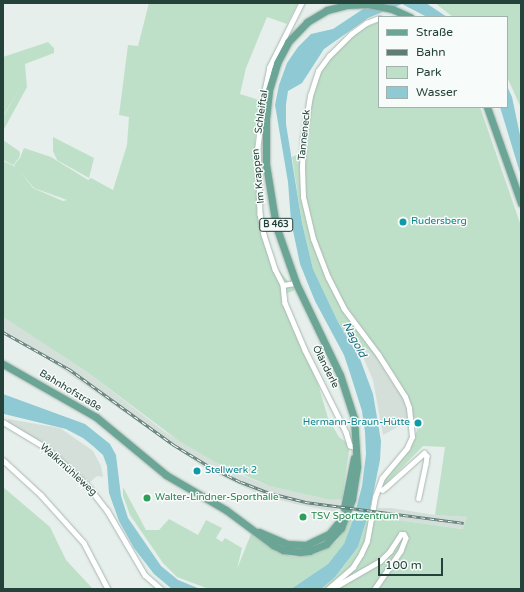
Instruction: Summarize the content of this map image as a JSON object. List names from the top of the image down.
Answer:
{
  "streets": {
    "main road": ["Im Krappen", "B 463", "Bahnhofstraße"],
    "street": [
      "Schleiftal",
      "Tanneneck",
      "Öländerle",
      "Walkmühleweg"
    ]
  },
  "crossings": [
    ["Schleiftal", "Öländerle"],
    ["Im Krappen", "Öländerle"],
    ["Im Krappen", "Bahnhofstraße"]
  ],
  "water": ["Nagold"],
  "places": [
    "Rudersberg",
    "Hermann-Braun-Hütte",
    "Stellwerk 2",
    "Walter-Lindner-Sporthalle",
    "TSV Sportzentrum"
  ],
  "legend": [
    "Straße",
    "Bahn",
    "Park",
    "Wasser"
  ],
  "scale_bar": "100 m"
}
